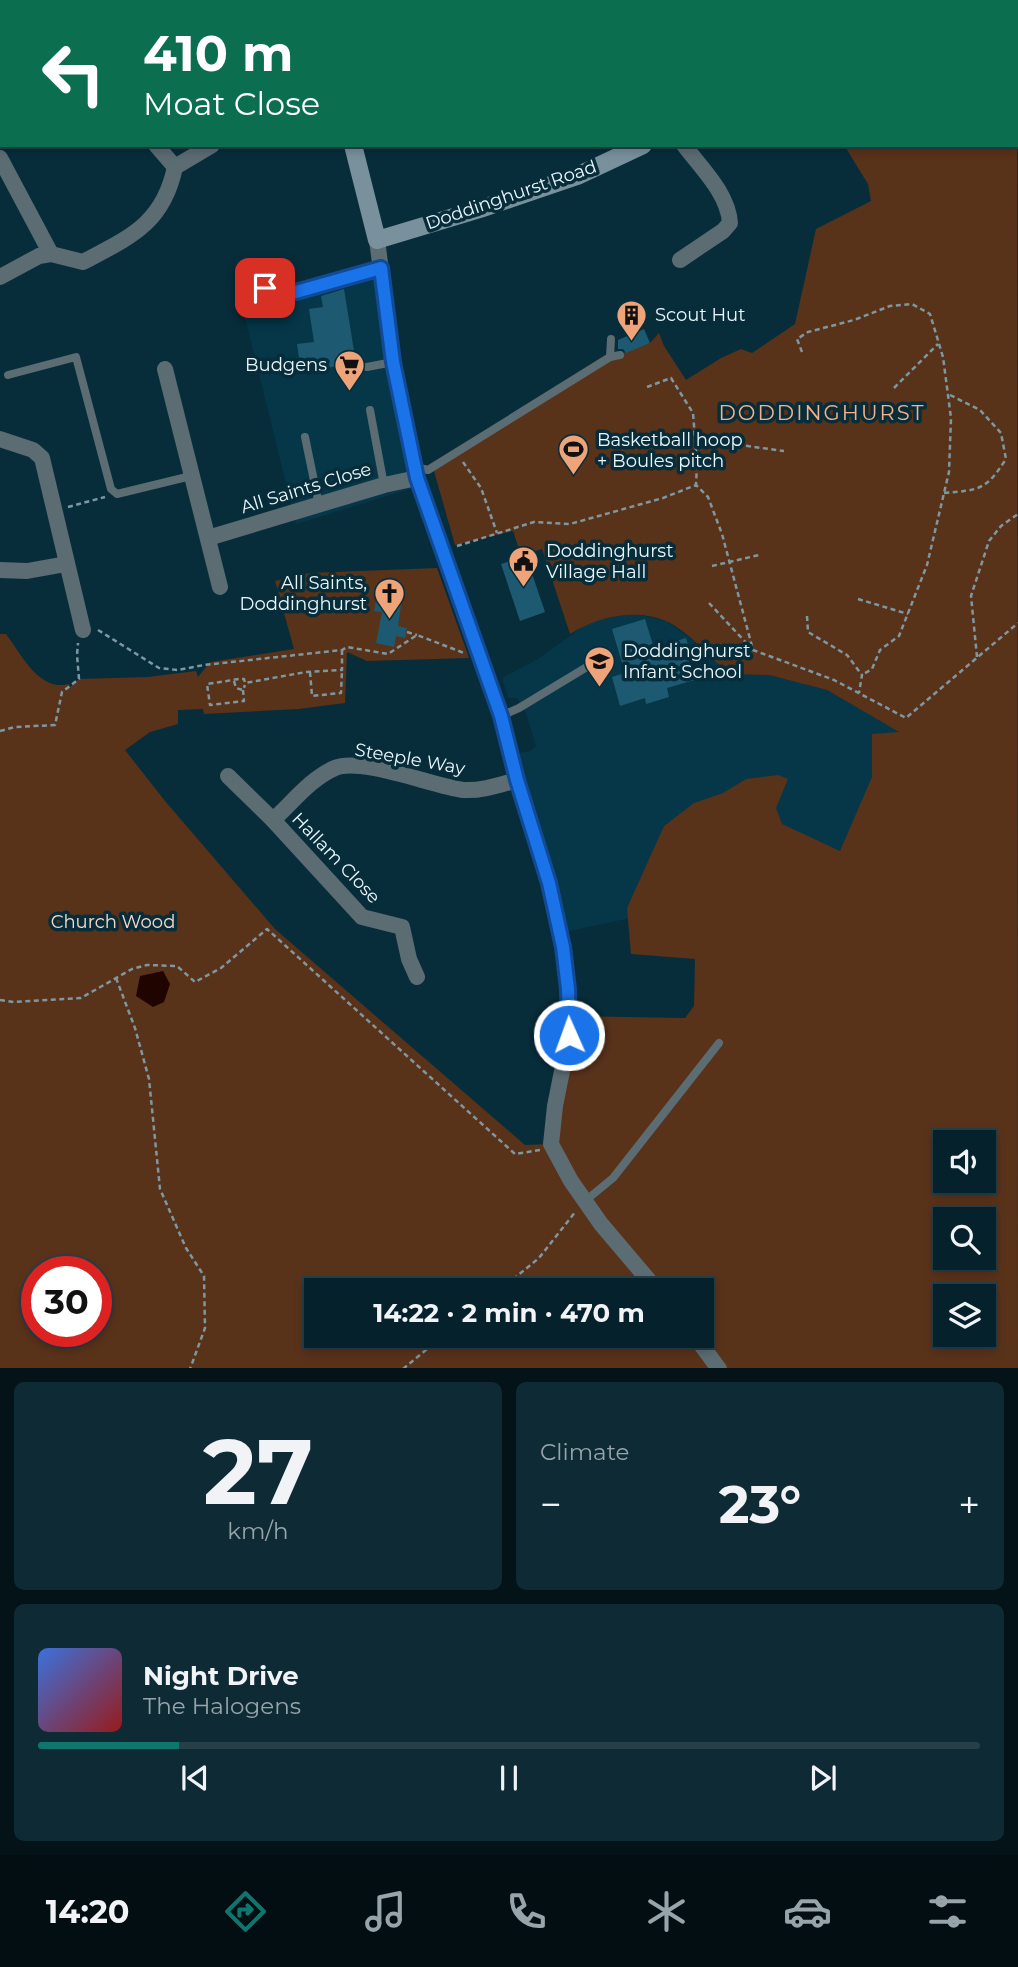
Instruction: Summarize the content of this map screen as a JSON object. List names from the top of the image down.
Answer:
{
  "streets": {
    "street": [
      "Doddinghurst Road",
      "All Saints Close",
      "Steeple Way",
      "Hallam Close"
    ]
  },
  "crossings": [
    ["Steeple Way", "Hallam Close"]
  ],
  "districts": ["DODDINGHURST"],
  "parks": ["Church Wood"],
  "places": {
    "building": ["Scout Hut"],
    "supermarket": ["Budgens"],
    "sports": ["Basketball hoop + Boules pitch"],
    "public building": ["Doddinghurst Village Hall"],
    "church": ["All Saints, Doddinghurst"],
    "school or university": ["Doddinghurst Infant School"]
  },
  "page": {
    "turn": ["410 m", "Moat Close"],
    "limit": "30",
    "trip": "14:22 · 2 min · 470 m",
    "tile": [
      ["27", "km/h"],
      "Climate"
    ],
    "heat": ["−", "23°", "+"],
    "song": ["Night Drive", "The Halogens"],
    "tabs": "14:20"
  }
}
